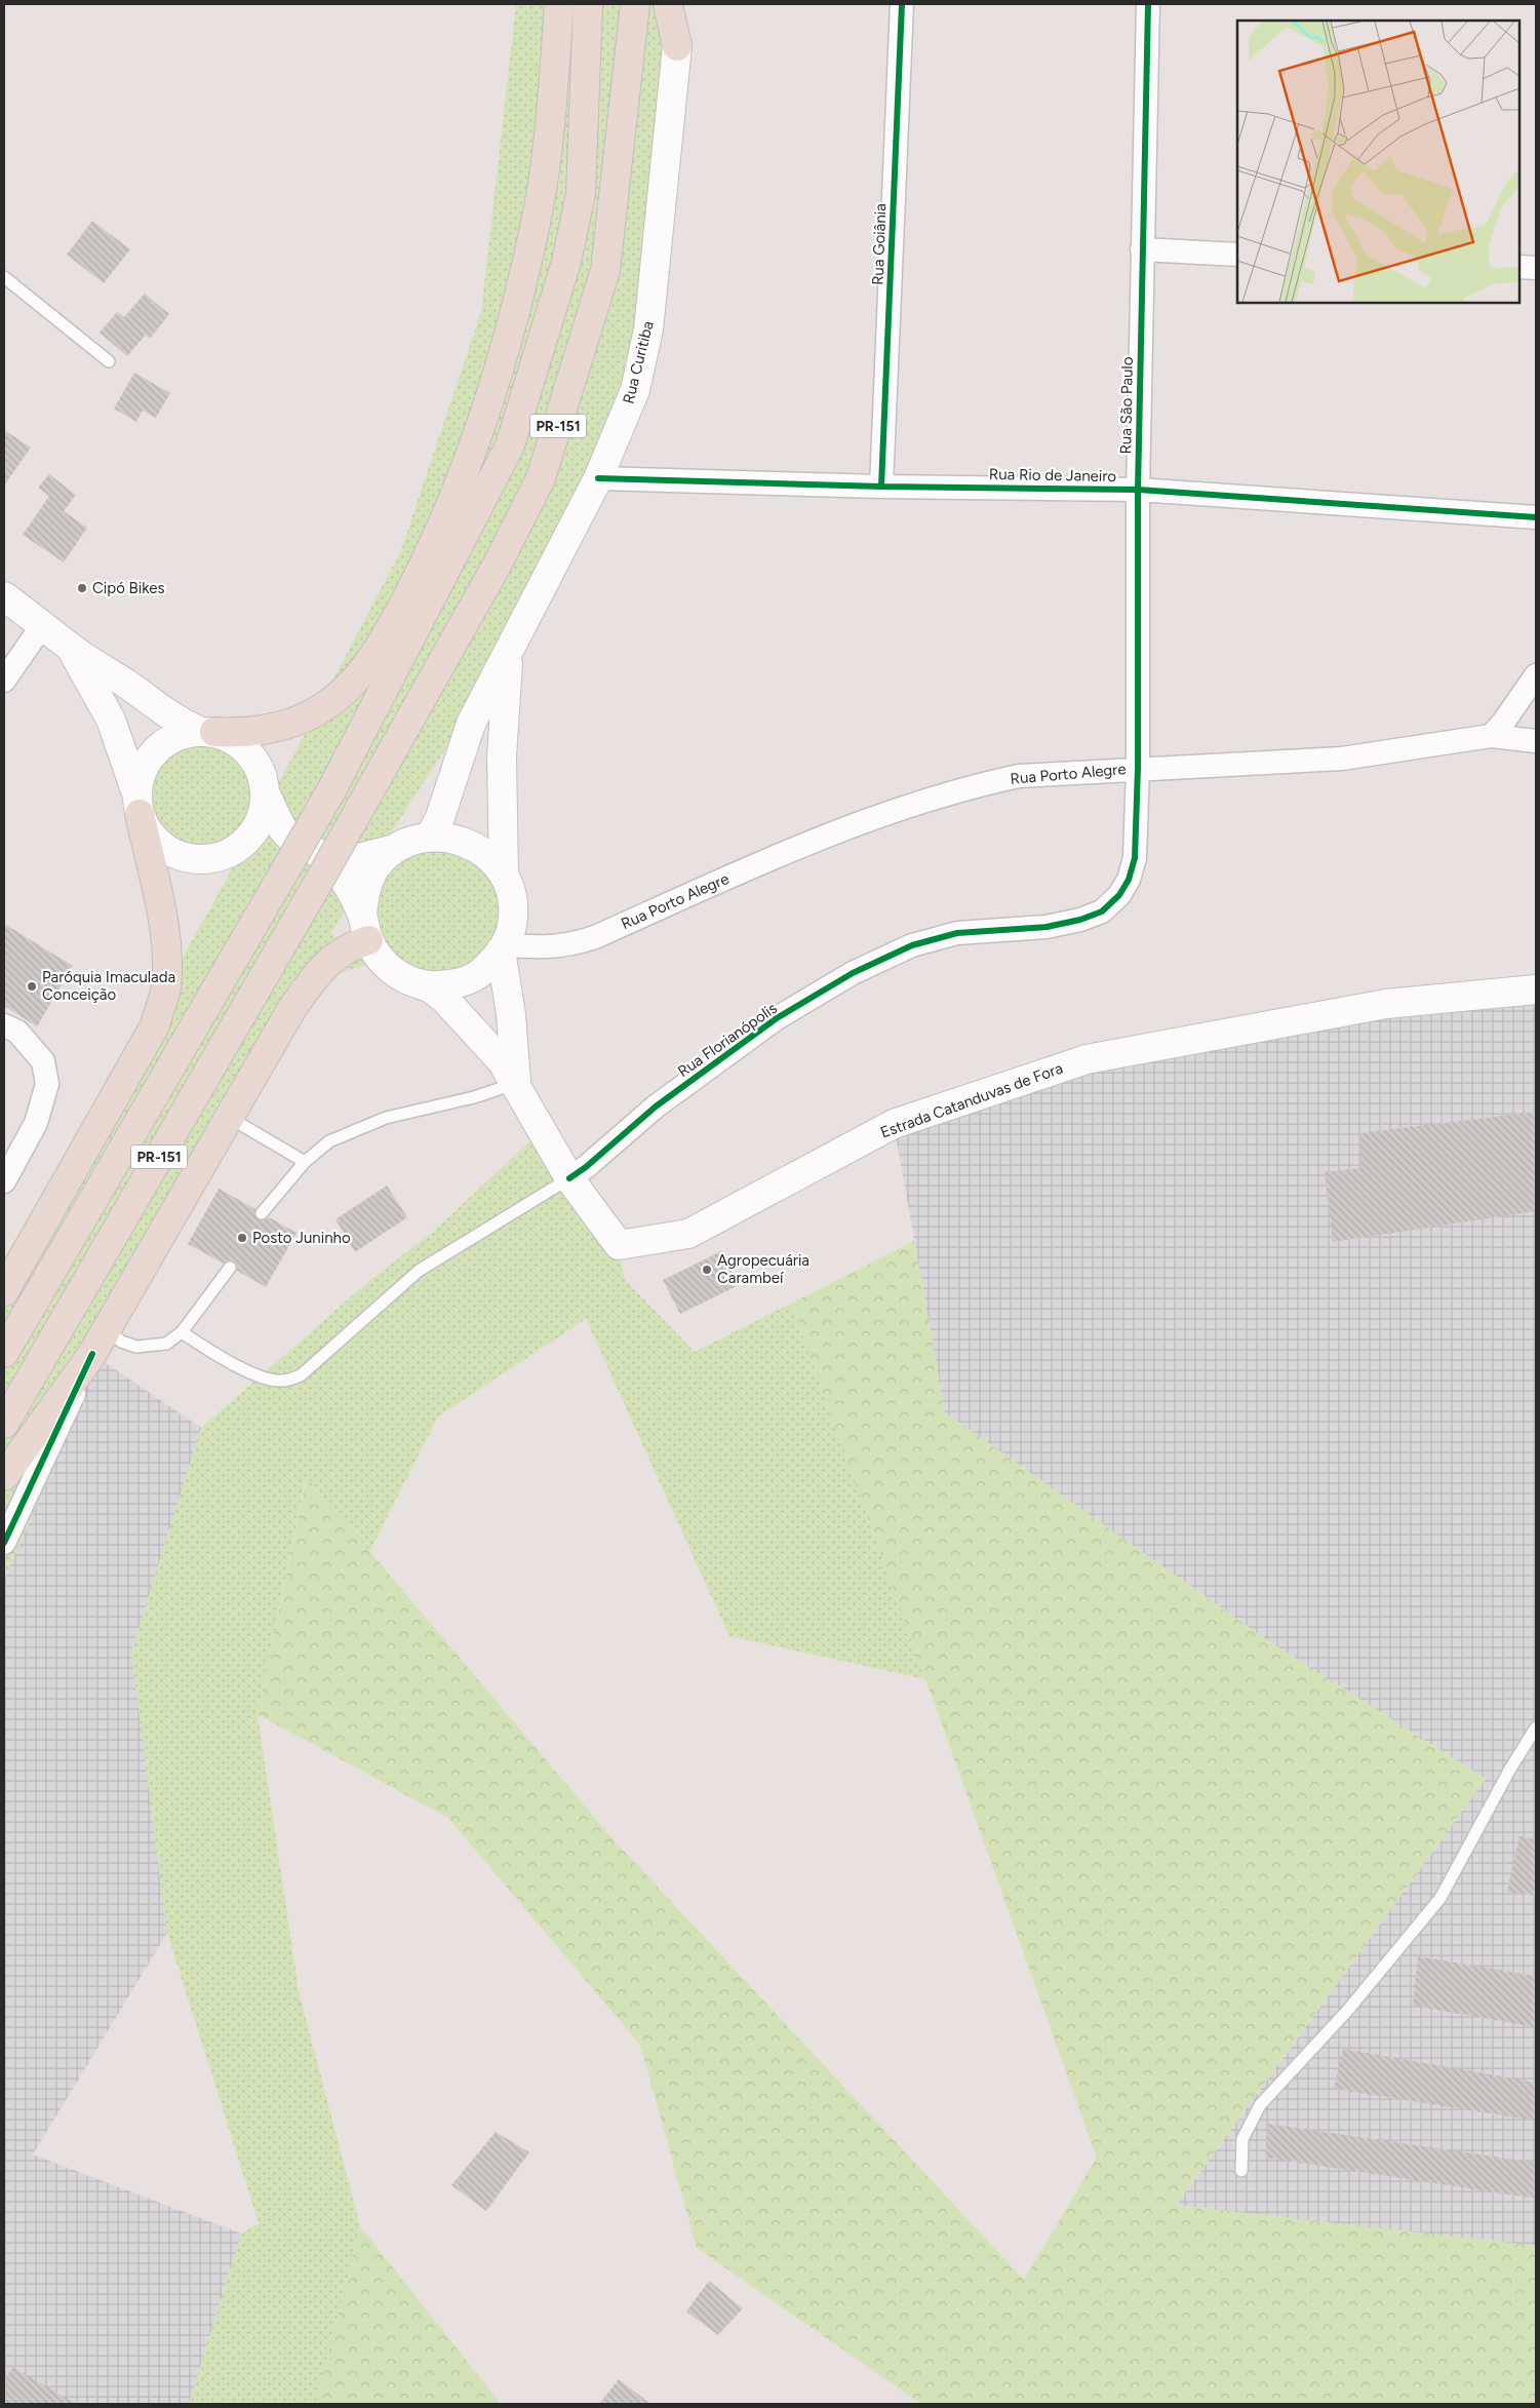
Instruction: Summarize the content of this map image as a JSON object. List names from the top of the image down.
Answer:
{
  "streets": {
    "highway": ["PR-151"],
    "main road": ["Rua Curitiba", "Estrada Catanduvas de Fora"],
    "street": [
      "Rua Goiânia",
      "Rua São Paulo",
      "Rua Rio de Janeiro",
      "Rua Porto Alegre",
      "Rua Florianópolis"
    ]
  },
  "crossings": [
    ["Rua Goiânia", "Rua Rio de Janeiro"],
    ["Rua Curitiba", "Rua Rio de Janeiro"],
    ["Rua Curitiba", "Rua Porto Alegre"],
    ["Rua Curitiba", "Estrada Catanduvas de Fora"],
    ["Rua São Paulo", "Rua Rio de Janeiro"],
    ["Rua São Paulo", "Rua Porto Alegre"],
    ["Rua São Paulo", "Rua Florianópolis"],
    ["Rua Porto Alegre", "Estrada Catanduvas de Fora"],
    ["Rua Florianópolis", "Estrada Catanduvas de Fora"]
  ],
  "places": [
    "Cipó Bikes",
    "Paróquia Imaculada Conceição",
    "Posto Juninho",
    "Agropecuária Carambeí"
  ]
}
